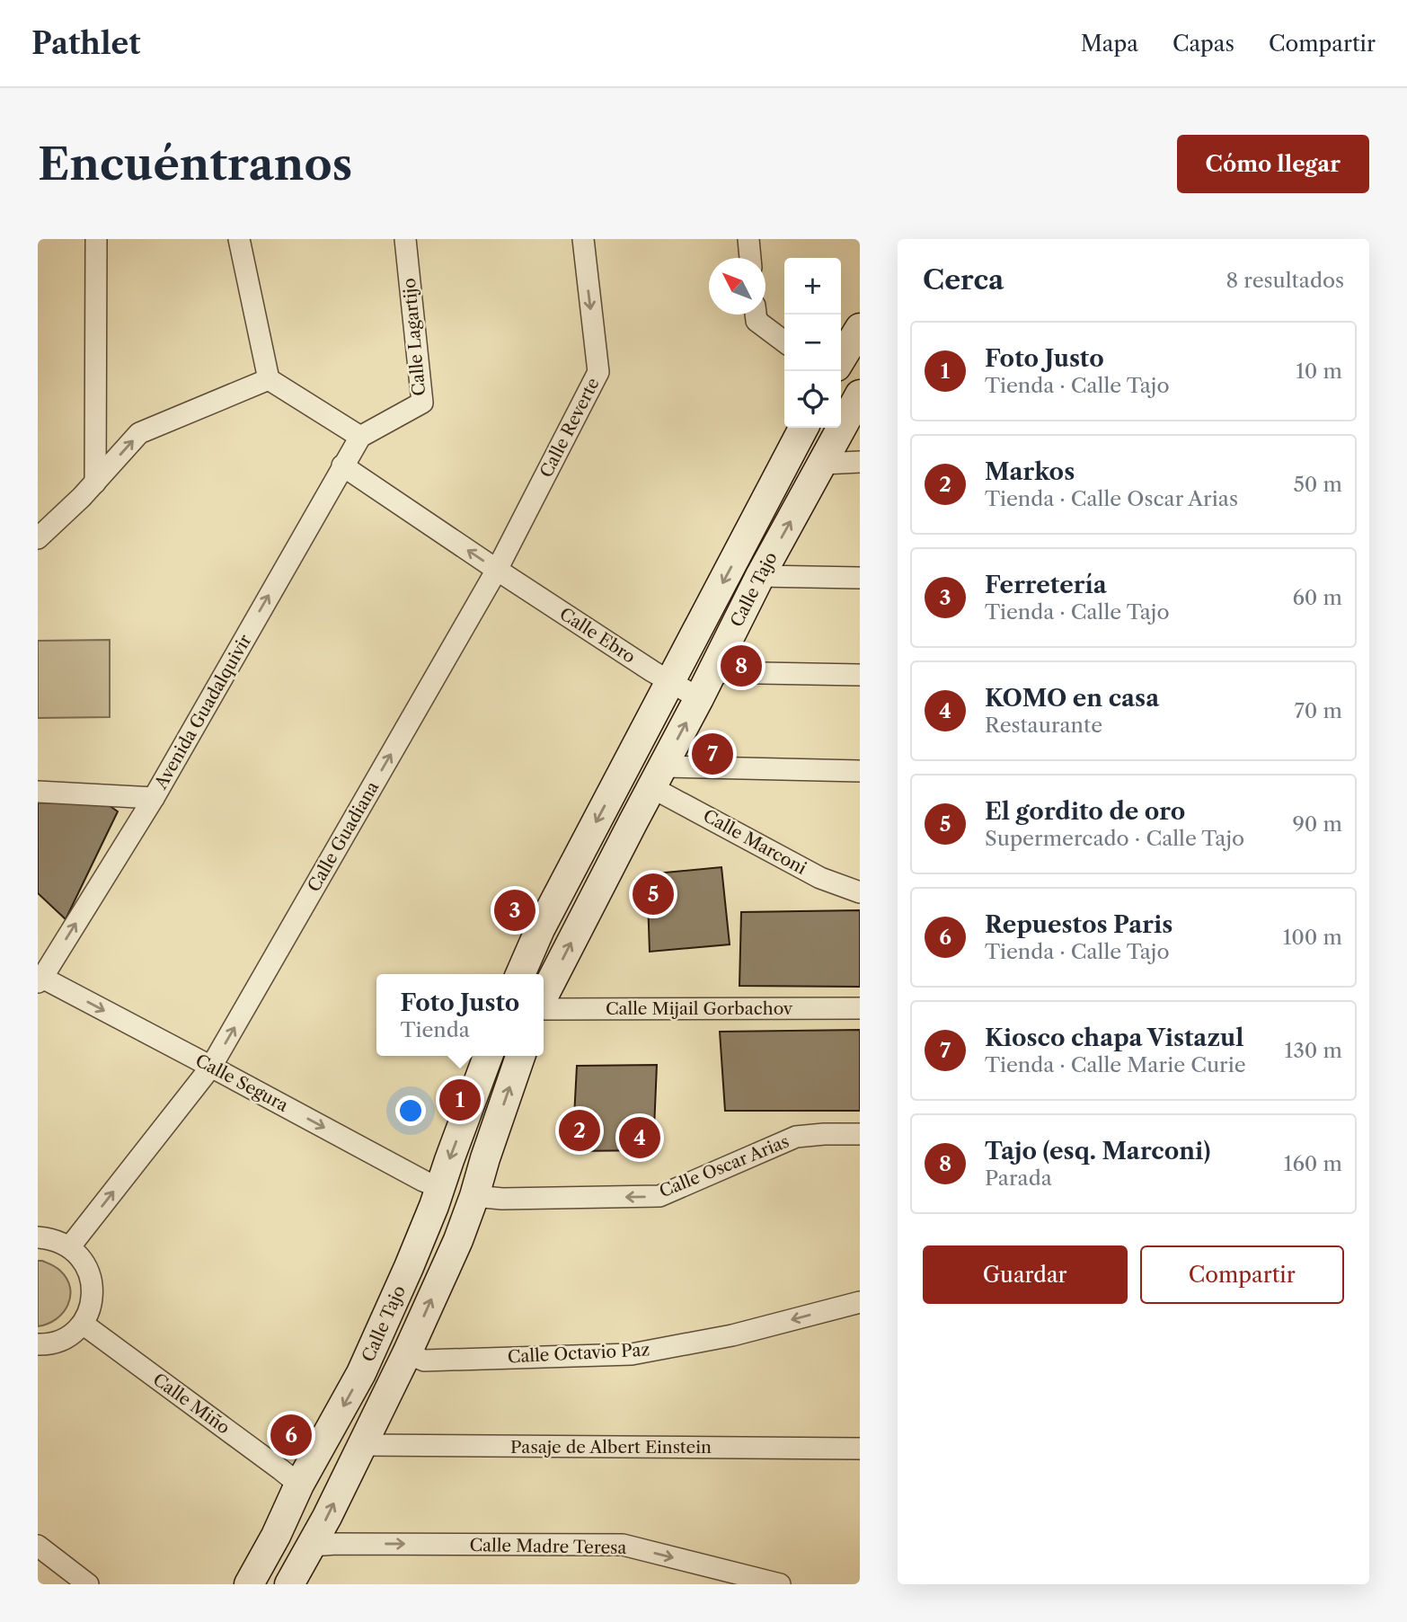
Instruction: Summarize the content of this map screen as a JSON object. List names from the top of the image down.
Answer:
{
  "streets": {
    "street": [
      "Calle Lagartijo",
      "Calle Reverte",
      "Calle Tajo",
      "Calle Ebro",
      "Avenida Guadalquivir",
      "Calle Guadiana",
      "Calle Marconi",
      "Calle Mijail Gorbachov",
      "Calle Segura",
      "Calle Oscar Arias",
      "Calle Octavio Paz",
      "Calle Miño",
      "Pasaje de Albert Einstein",
      "Calle Madre Teresa"
    ]
  },
  "crossings": [
    ["Calle Lagartijo", "Avenida Guadalquivir"],
    ["Calle Reverte", "Calle Ebro"],
    ["Calle Reverte", "Calle Guadiana"],
    ["Calle Tajo", "Calle Ebro"],
    ["Calle Tajo", "Calle Marconi"],
    ["Calle Tajo", "Calle Segura"],
    ["Calle Tajo", "Calle Oscar Arias"],
    ["Calle Tajo", "Calle Octavio Paz"],
    ["Calle Tajo", "Calle Miño"],
    ["Calle Tajo", "Pasaje de Albert Einstein"],
    ["Calle Tajo", "Calle Madre Teresa"],
    ["Calle Ebro", "Calle Guadiana"],
    ["Avenida Guadalquivir", "Calle Segura"],
    ["Calle Guadiana", "Calle Segura"]
  ],
  "one_way": [
    "Calle Reverte",
    "Avenida Guadalquivir",
    "Calle Guadiana",
    "Calle Segura",
    "Calle Oscar Arias",
    "Calle Octavio Paz",
    "Calle Madre Teresa"
  ],
  "north": "top left",
  "page": {
    "header": "Pathlet",
    "nav": ["Mapa", "Capas", "Compartir"],
    "buttons": [
      "Cómo llegar",
      ["Guardar", "Compartir"]
    ],
    "title": "Encuéntranos",
    "heading": ["Cerca", "8 resultados"],
    "map_buttons": ["+", "−"],
    "list": [
      {
        "mark": "1",
        "name": "Foto Justo",
        "note": "Tienda · Calle Tajo",
        "value": "10 m"
      },
      {
        "mark": "2",
        "name": "Markos",
        "note": "Tienda · Calle Oscar Arias",
        "value": "50 m"
      },
      {
        "mark": "3",
        "name": "Ferretería",
        "note": "Tienda · Calle Tajo",
        "value": "60 m"
      },
      {
        "mark": "4",
        "name": "KOMO en casa",
        "note": "Restaurante",
        "value": "70 m"
      },
      {
        "mark": "5",
        "name": "El gordito de oro",
        "note": "Supermercado · Calle Tajo",
        "value": "90 m"
      },
      {
        "mark": "6",
        "name": "Repuestos Paris",
        "note": "Tienda · Calle Tajo",
        "value": "100 m"
      },
      {
        "mark": "7",
        "name": "Kiosco chapa Vistazul",
        "note": "Tienda · Calle Marie Curie",
        "value": "130 m"
      },
      {
        "mark": "8",
        "name": "Tajo (esq. Marconi)",
        "note": "Parada",
        "value": "160 m"
      }
    ],
    "pins": [
      "8",
      "7",
      "5",
      "3",
      "1",
      "2",
      "4",
      "6"
    ],
    "popup": ["Foto Justo", "Tienda"]
  }
}
